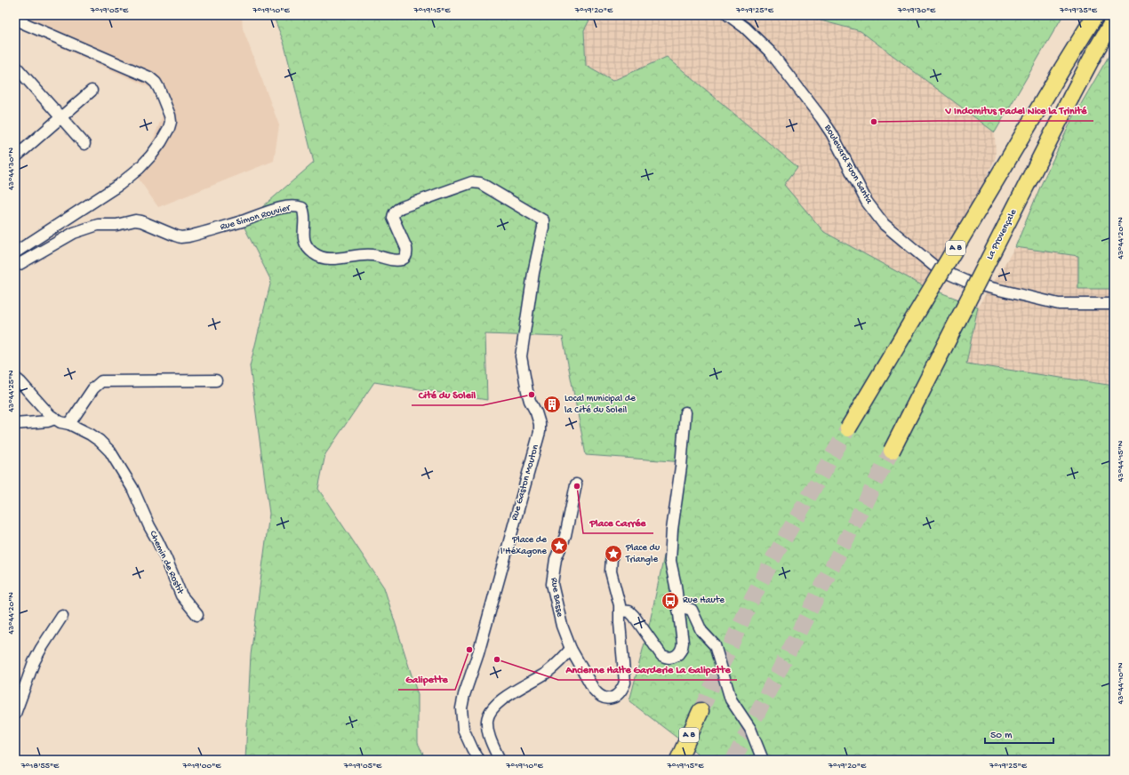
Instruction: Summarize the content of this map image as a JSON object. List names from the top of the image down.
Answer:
{
  "streets": {
    "highway": ["La Provençale", "A 8"],
    "street": [
      "Boulevard Fuon Santa",
      "Rue Simon Rouvier",
      "Rue Gaston Mouton",
      "Chemin de Rostit",
      "Rue Basse"
    ]
  },
  "crossings": [
    ["Rue Simon Rouvier", "Rue Gaston Mouton"]
  ],
  "places": {
    "other": [
      "V Indomitus Padel Nice la Trinité",
      "Cité du Soleil",
      "Place Carrée",
      "Galipette",
      "Ancienne Halte Garderie La Galipette"
    ],
    "building": ["Local municipal de la Cité du Soleil"],
    "place": ["Place de l'Héxagone", "Place du Triangle"],
    "bus stop": ["Rue Haute"]
  },
  "scale_bar": "50 m",
  "coordinates": [
    "7°19'05\"E",
    "7°19'10\"E",
    "7°19'15\"E",
    "7°19'20\"E",
    "7°19'25\"E",
    "7°19'30\"E",
    "7°19'35\"E",
    "43°44'30\"N",
    "43°44'20\"N",
    "43°44'25\"N",
    "43°44'15\"N",
    "43°44'10\"N",
    "7°18'55\"E",
    "7°19'00\"E"
  ]
}
